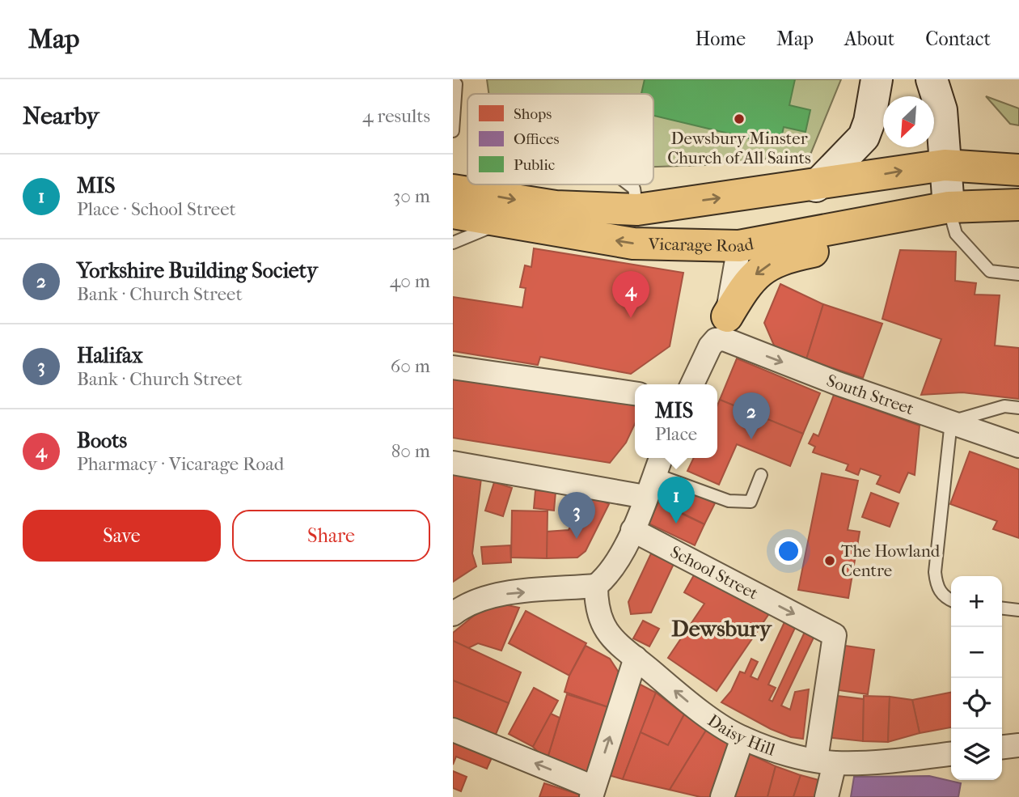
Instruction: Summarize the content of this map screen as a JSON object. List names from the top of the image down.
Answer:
{
  "streets": {
    "highway": ["Vicarage Road"],
    "street": ["South Street", "School Street", "Daisy Hill"]
  },
  "crossings": [
    ["School Street", "Daisy Hill"]
  ],
  "one_way": ["South Street", "School Street"],
  "districts": ["Dewsbury"],
  "places": ["Dewsbury Minster Church of All Saints", "The Howland Centre"],
  "legend": ["Shops", "Offices", "Public"],
  "north": "bottom left",
  "page": {
    "header": "Map",
    "nav": [
      "Home",
      "Map",
      "About",
      "Contact"
    ],
    "heading": ["Nearby", "4 results"],
    "list": [
      {
        "mark": "1",
        "name": "MIS",
        "note": "Place · School Street",
        "value": "30 m"
      },
      {
        "mark": "2",
        "name": "Yorkshire Building Society",
        "note": "Bank · Church Street",
        "value": "40 m"
      },
      {
        "mark": "3",
        "name": "Halifax",
        "note": "Bank · Church Street",
        "value": "60 m"
      },
      {
        "mark": "4",
        "name": "Boots",
        "note": "Pharmacy · Vicarage Road",
        "value": "80 m"
      }
    ],
    "pins": [
      "4",
      "2",
      "1",
      "3"
    ],
    "popup": ["MIS", "Place"],
    "buttons": ["Save", "Share"],
    "map_buttons": ["+", "−"]
  }
}
